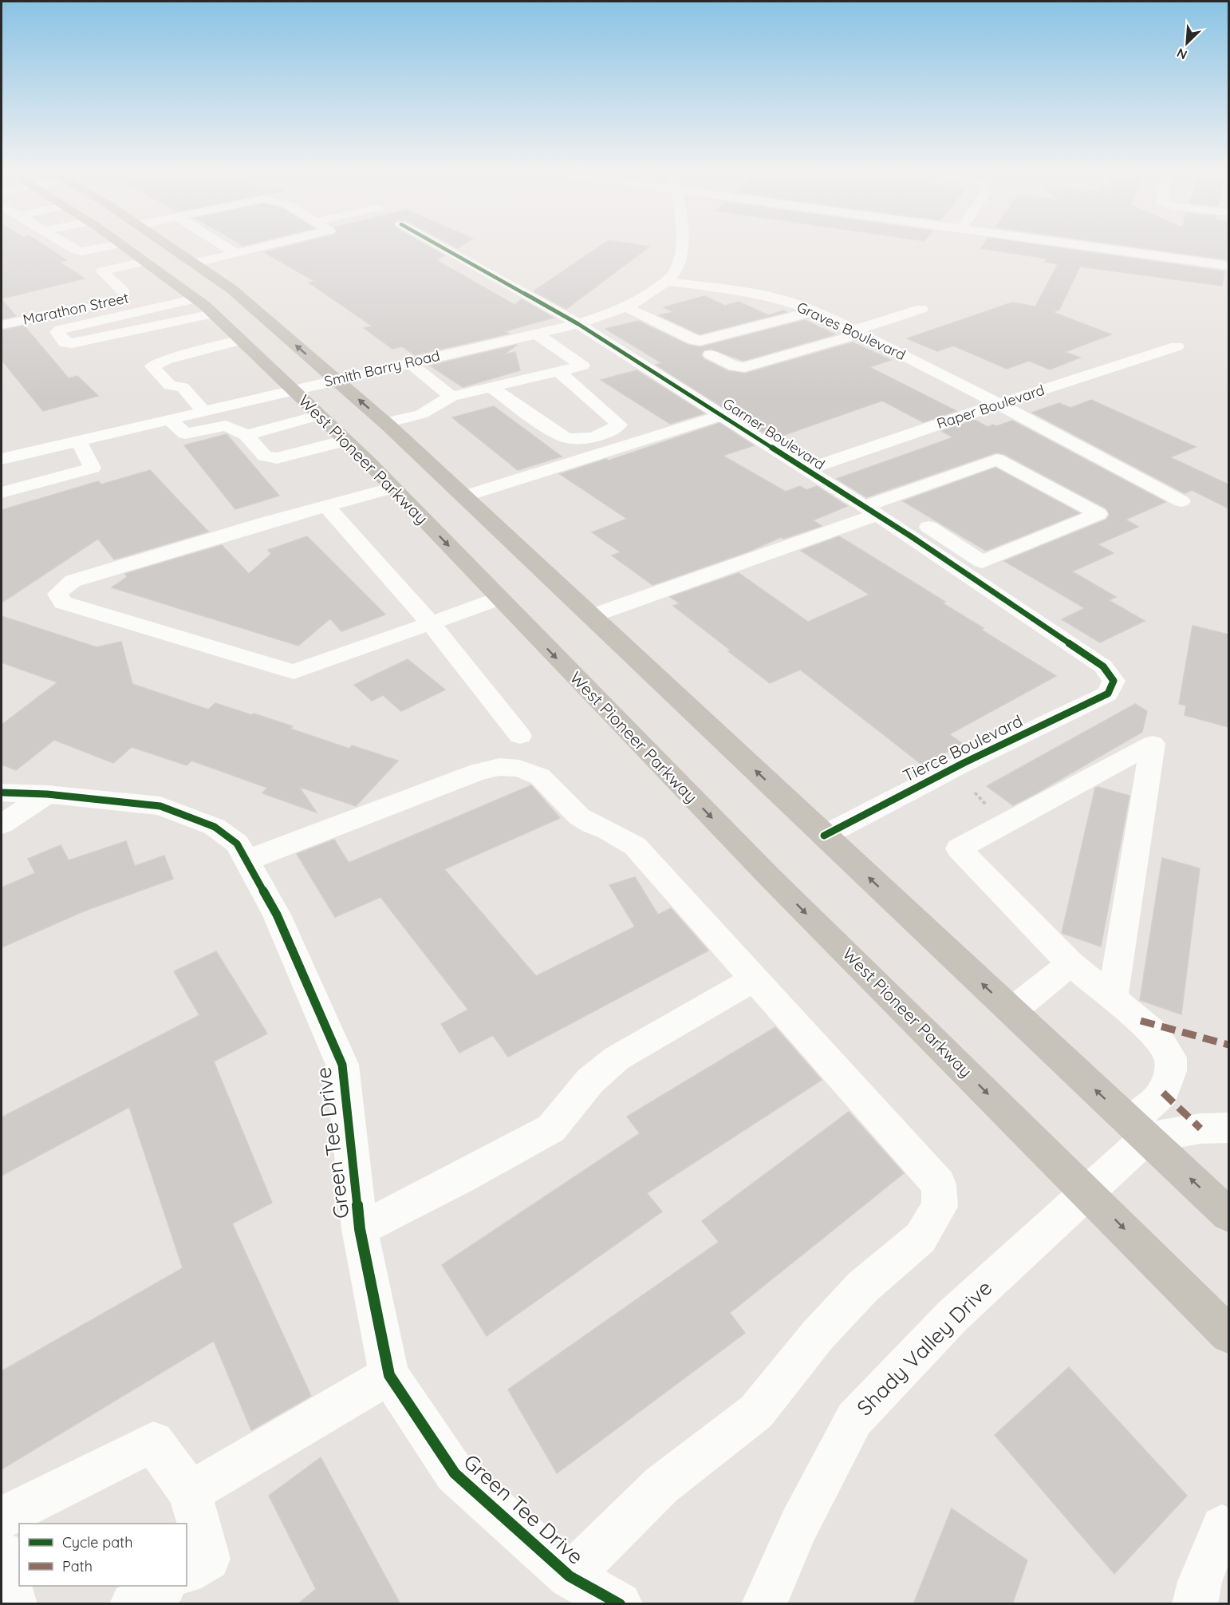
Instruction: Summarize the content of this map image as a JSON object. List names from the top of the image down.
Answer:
{
  "streets": {
    "main road": ["West Pioneer Parkway"],
    "street": [
      "Marathon Street",
      "Graves Boulevard",
      "Smith Barry Road",
      "Raper Boulevard",
      "Garner Boulevard",
      "Tierce Boulevard",
      "Green Tee Drive",
      "Shady Valley Drive"
    ]
  },
  "crossings": [
    ["Graves Boulevard", "Smith Barry Road"],
    ["Graves Boulevard", "Raper Boulevard"],
    ["Smith Barry Road", "Garner Boulevard"],
    ["Smith Barry Road", "West Pioneer Parkway"],
    ["Raper Boulevard", "Garner Boulevard"],
    ["Garner Boulevard", "Tierce Boulevard"],
    ["West Pioneer Parkway", "Shady Valley Drive"]
  ],
  "legend": ["Cycle path", "Path"],
  "north": "bottom left"
}
